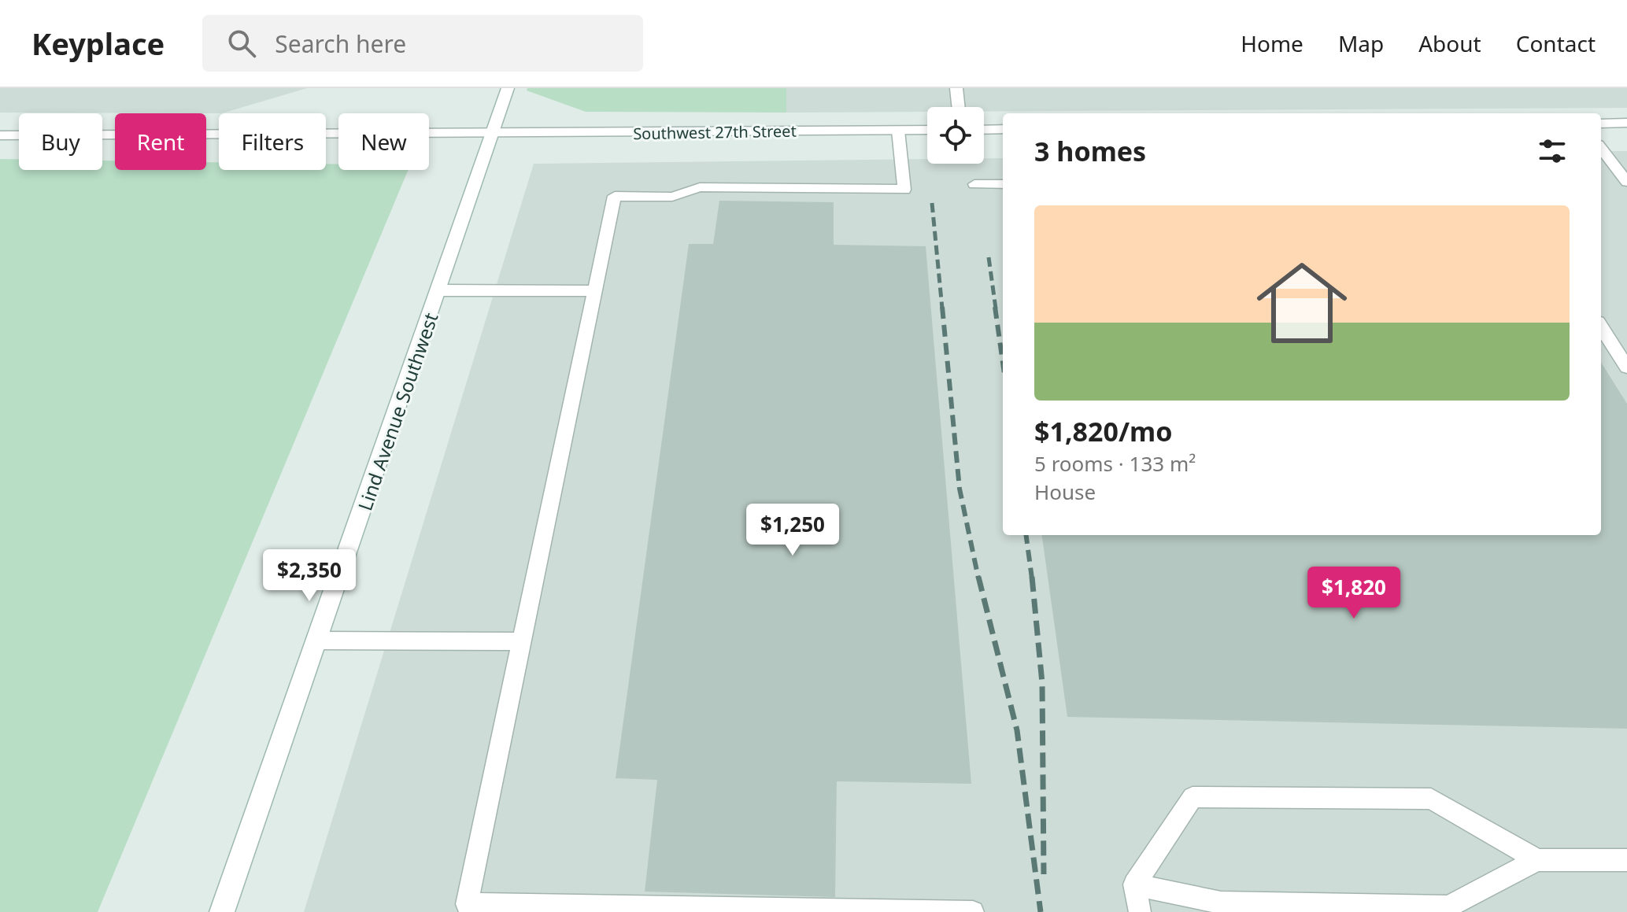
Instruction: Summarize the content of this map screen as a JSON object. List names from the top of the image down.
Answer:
{
  "streets": {
    "street": ["Southwest 27th Street", "Lind Avenue Southwest"]
  },
  "crossings": [
    ["Southwest 27th Street", "Lind Avenue Southwest"]
  ],
  "page": {
    "header": "Keyplace",
    "search": "Search here",
    "nav": [
      "Home",
      "Map",
      "About",
      "Contact"
    ],
    "chip": [
      "Buy",
      "Rent",
      "Filters",
      "New"
    ],
    "heading": "3 homes",
    "list": [
      {
        "name": "$1,820/mo",
        "note": "5 rooms · 133 m² · House"
      }
    ],
    "price": ["$1,250", "$2,350", "$1,820"]
  }
}
